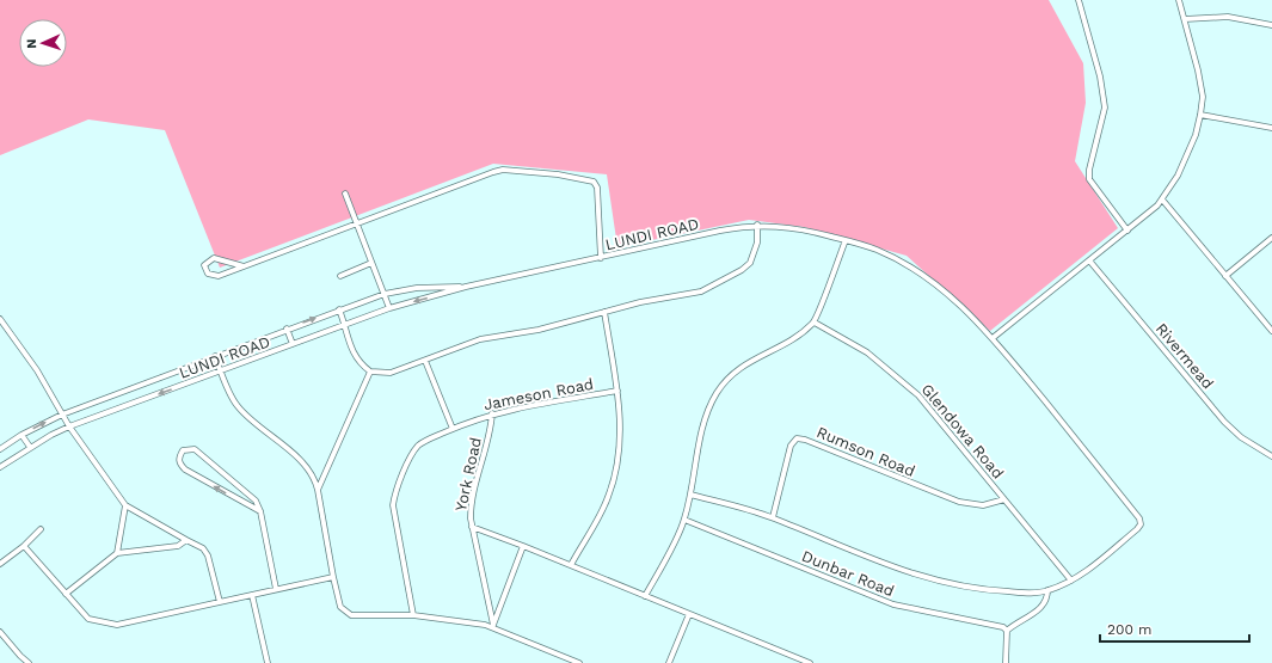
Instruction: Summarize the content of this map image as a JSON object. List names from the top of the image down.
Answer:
{
  "streets": {
    "street": [
      "LUNDI ROAD",
      "Rivermead",
      "Jameson Road",
      "Glendowa Road",
      "Rumson Road",
      "York Road",
      "Dunbar Road"
    ]
  },
  "crossings": [
    ["LUNDI ROAD", "Glendowa Road"],
    ["Jameson Road", "York Road"],
    ["Glendowa Road", "Rumson Road"]
  ],
  "scale_bar": "200 m",
  "north": "left"
}
